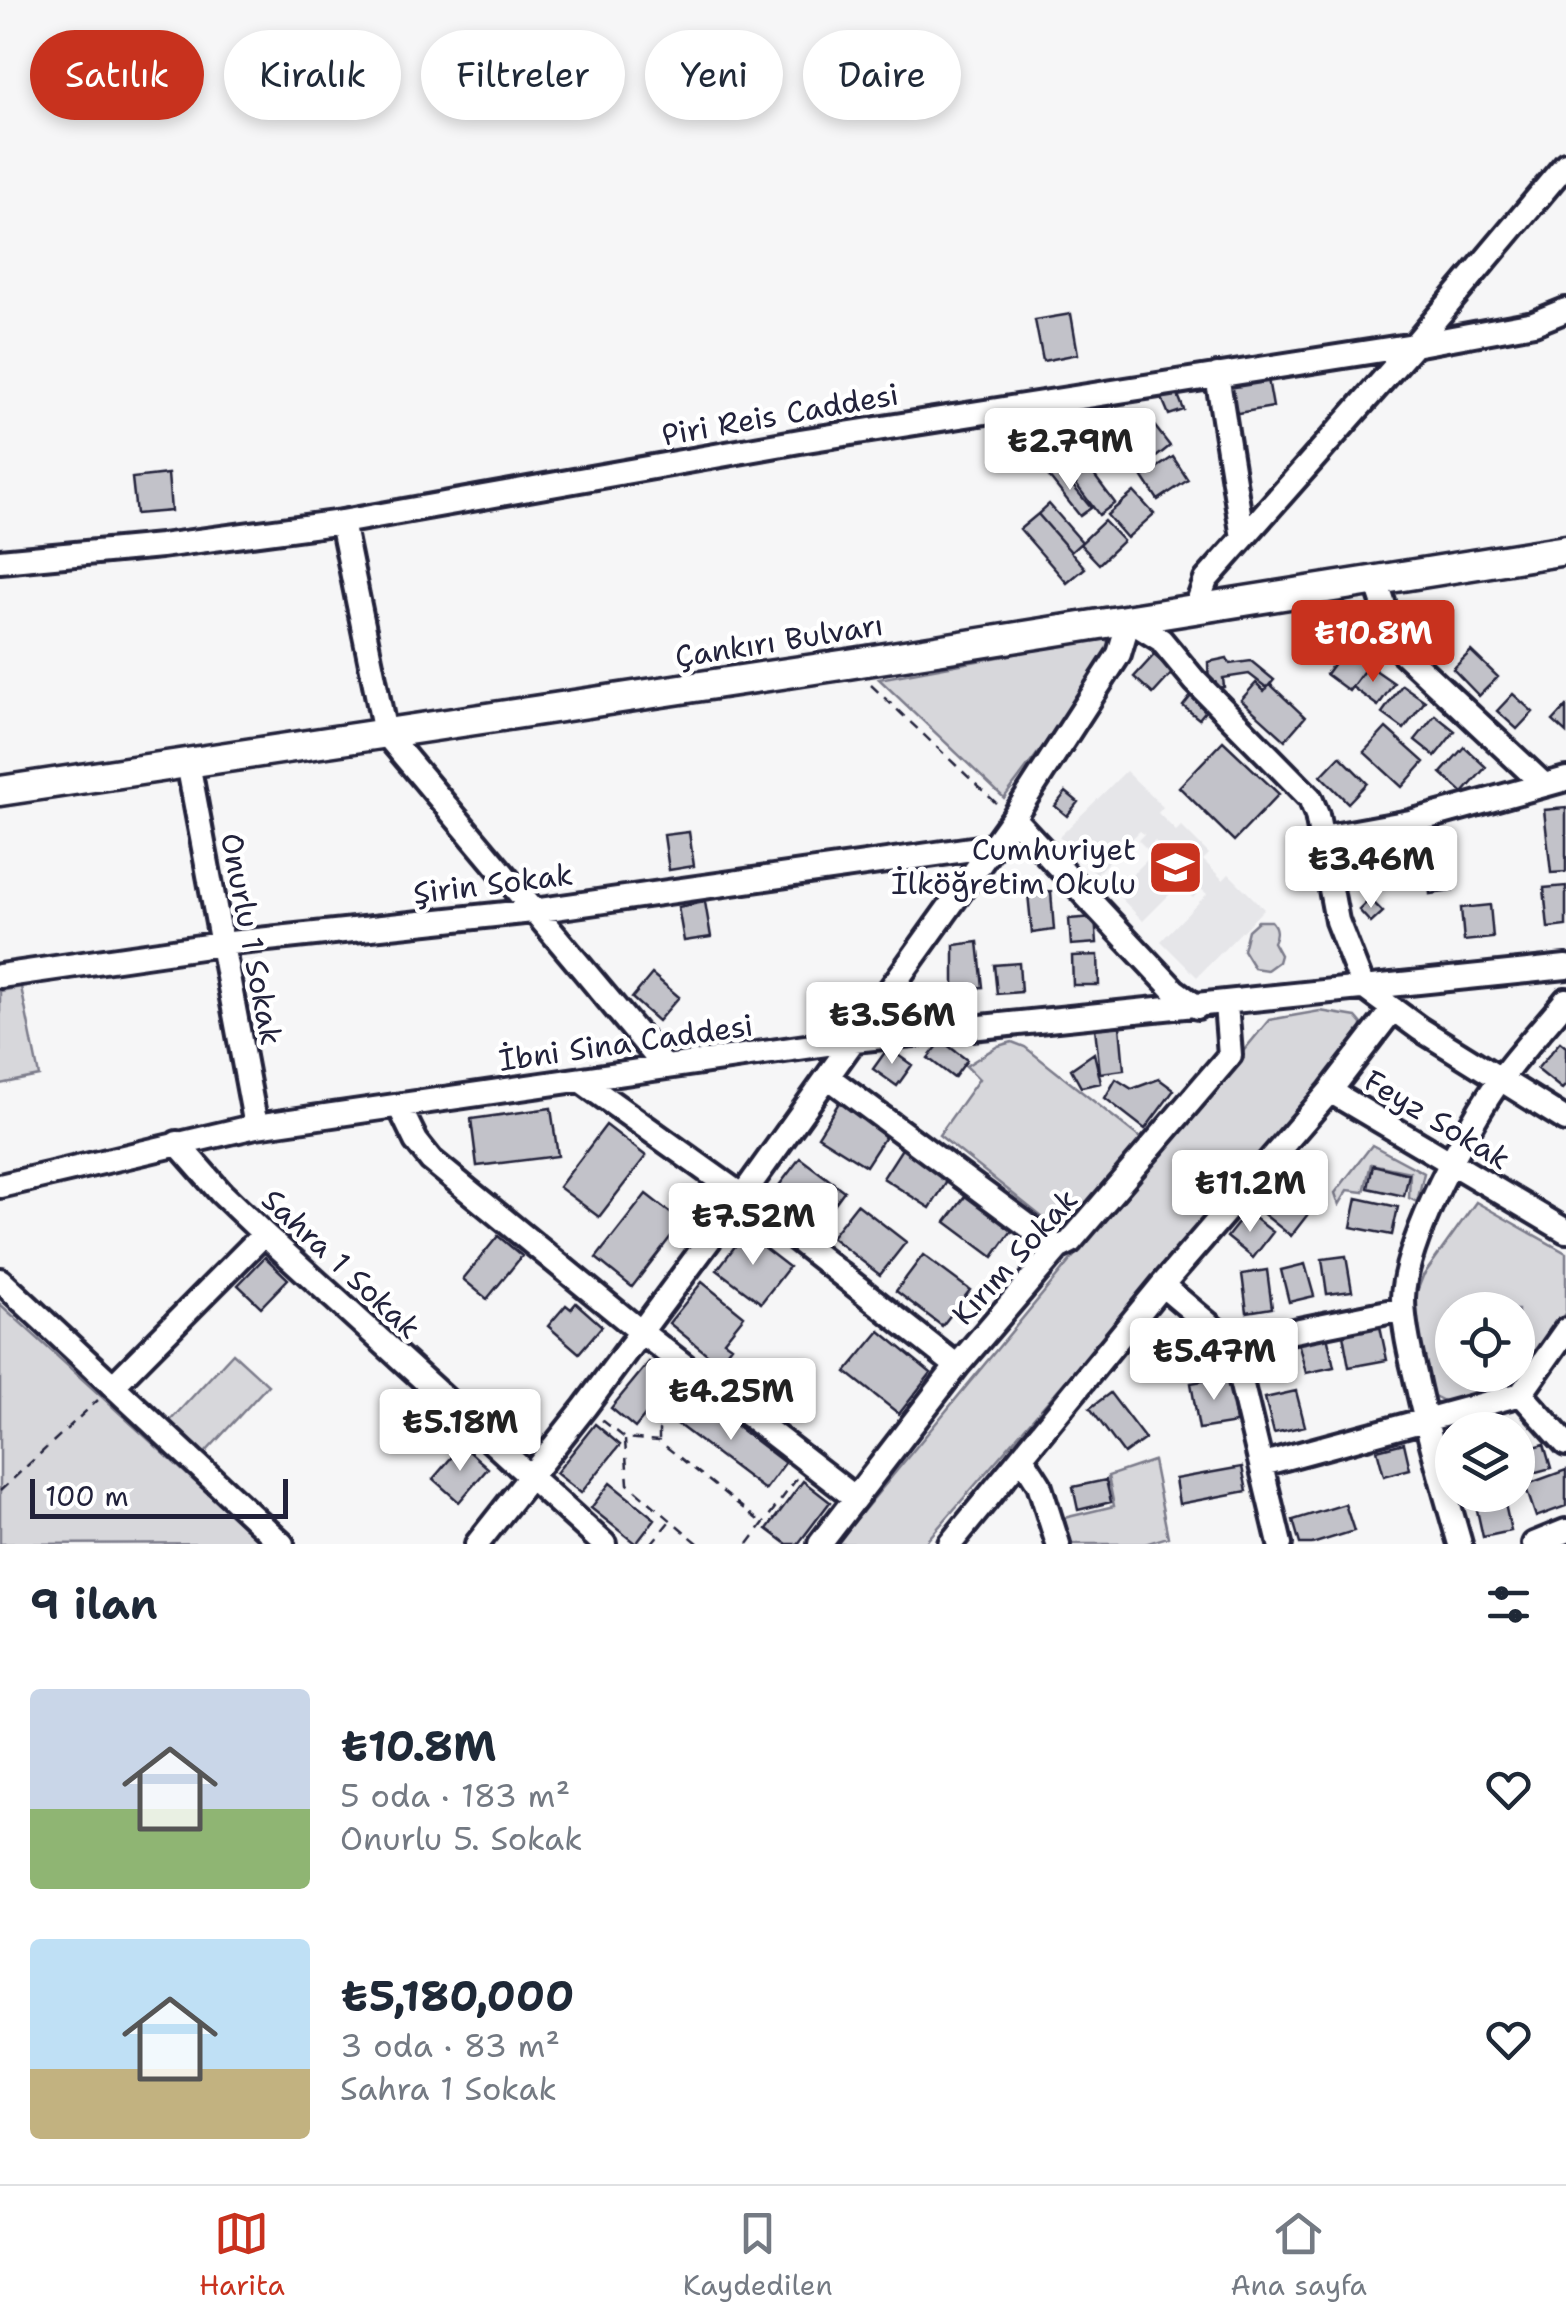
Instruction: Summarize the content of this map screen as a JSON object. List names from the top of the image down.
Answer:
{
  "streets": {
    "main road": ["Çankırı Bulvarı"],
    "street": [
      "Piri Reis Caddesi",
      "Şirin Sokak",
      "Onurlu 1 Sokak",
      "İbni Sina Caddesi",
      "Feyz Sokak",
      "Kırım Sokak",
      "Sahra 1 Sokak"
    ]
  },
  "crossings": [
    ["Çankırı Bulvarı", "Onurlu 1 Sokak"],
    ["Şirin Sokak", "Onurlu 1 Sokak"],
    ["Onurlu 1 Sokak", "İbni Sina Caddesi"],
    ["İbni Sina Caddesi", "Kırım Sokak"],
    ["İbni Sina Caddesi", "Sahra 1 Sokak"]
  ],
  "places": {
    "school or university": ["Cumhuriyet İlköğretim Okulu"]
  },
  "scale_bar": "100 m",
  "page": {
    "chip": [
      "Satılık",
      "Kiralık",
      "Filtreler",
      "Yeni",
      "Daire"
    ],
    "price": [
      "₺2.79M",
      "₺10.8M",
      "₺3.46M",
      "₺3.56M",
      "₺11.2M",
      "₺7.52M",
      "₺5.47M",
      "₺4.25M",
      "₺5.18M"
    ],
    "scale": "100 m",
    "heading": "9 ilan",
    "list": [
      {
        "name": "₺10.8M",
        "note": "5 oda · 183 m² · Onurlu 5. Sokak"
      },
      {
        "name": "₺5,180,000",
        "note": "3 oda · 83 m² · Sahra 1 Sokak"
      }
    ],
    "tabs": ["Harita", "Kaydedilen", "Ana sayfa"]
  }
}
